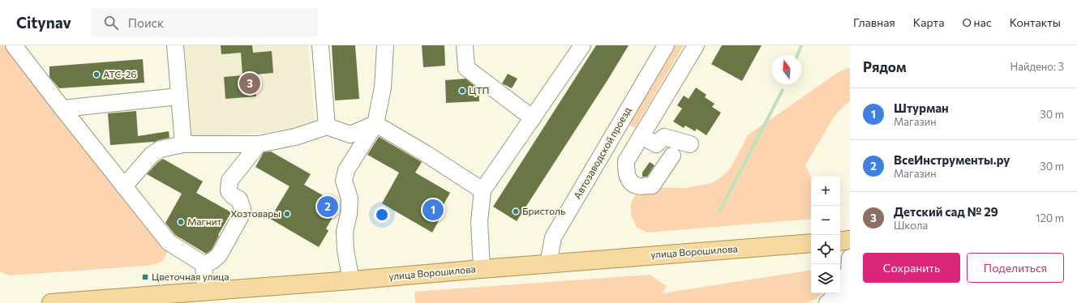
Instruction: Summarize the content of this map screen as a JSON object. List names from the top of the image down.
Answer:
{
  "streets": {
    "main road": ["улица Ворошилова"],
    "street": ["Автозаводской проезд"]
  },
  "crossings": [
    ["Автозаводской проезд", "улица Ворошилова"]
  ],
  "places": {
    "other": [
      "АТС-26",
      "ЦТП",
      "Бристоль",
      "Хозтовары",
      "Магнит"
    ],
    "transit": ["Цветочная улица"]
  },
  "north": "top",
  "page": {
    "header": "Citynav",
    "search": "Поиск",
    "nav": [
      "Главная",
      "Карта",
      "О нас",
      "Контакты"
    ],
    "heading": ["Рядом", "Найдено: 3"],
    "pins": ["3", "2", "1"],
    "list": [
      {
        "mark": "1",
        "name": "Штурман",
        "note": "Магазин",
        "value": "30 m"
      },
      {
        "mark": "2",
        "name": "ВсеИнструменты.ру",
        "note": "Магазин",
        "value": "30 m"
      },
      {
        "mark": "3",
        "name": "Детский сад № 29",
        "note": "Школа",
        "value": "120 m"
      }
    ],
    "map_buttons": ["+", "−"],
    "buttons": ["Сохранить", "Поделиться"]
  }
}
